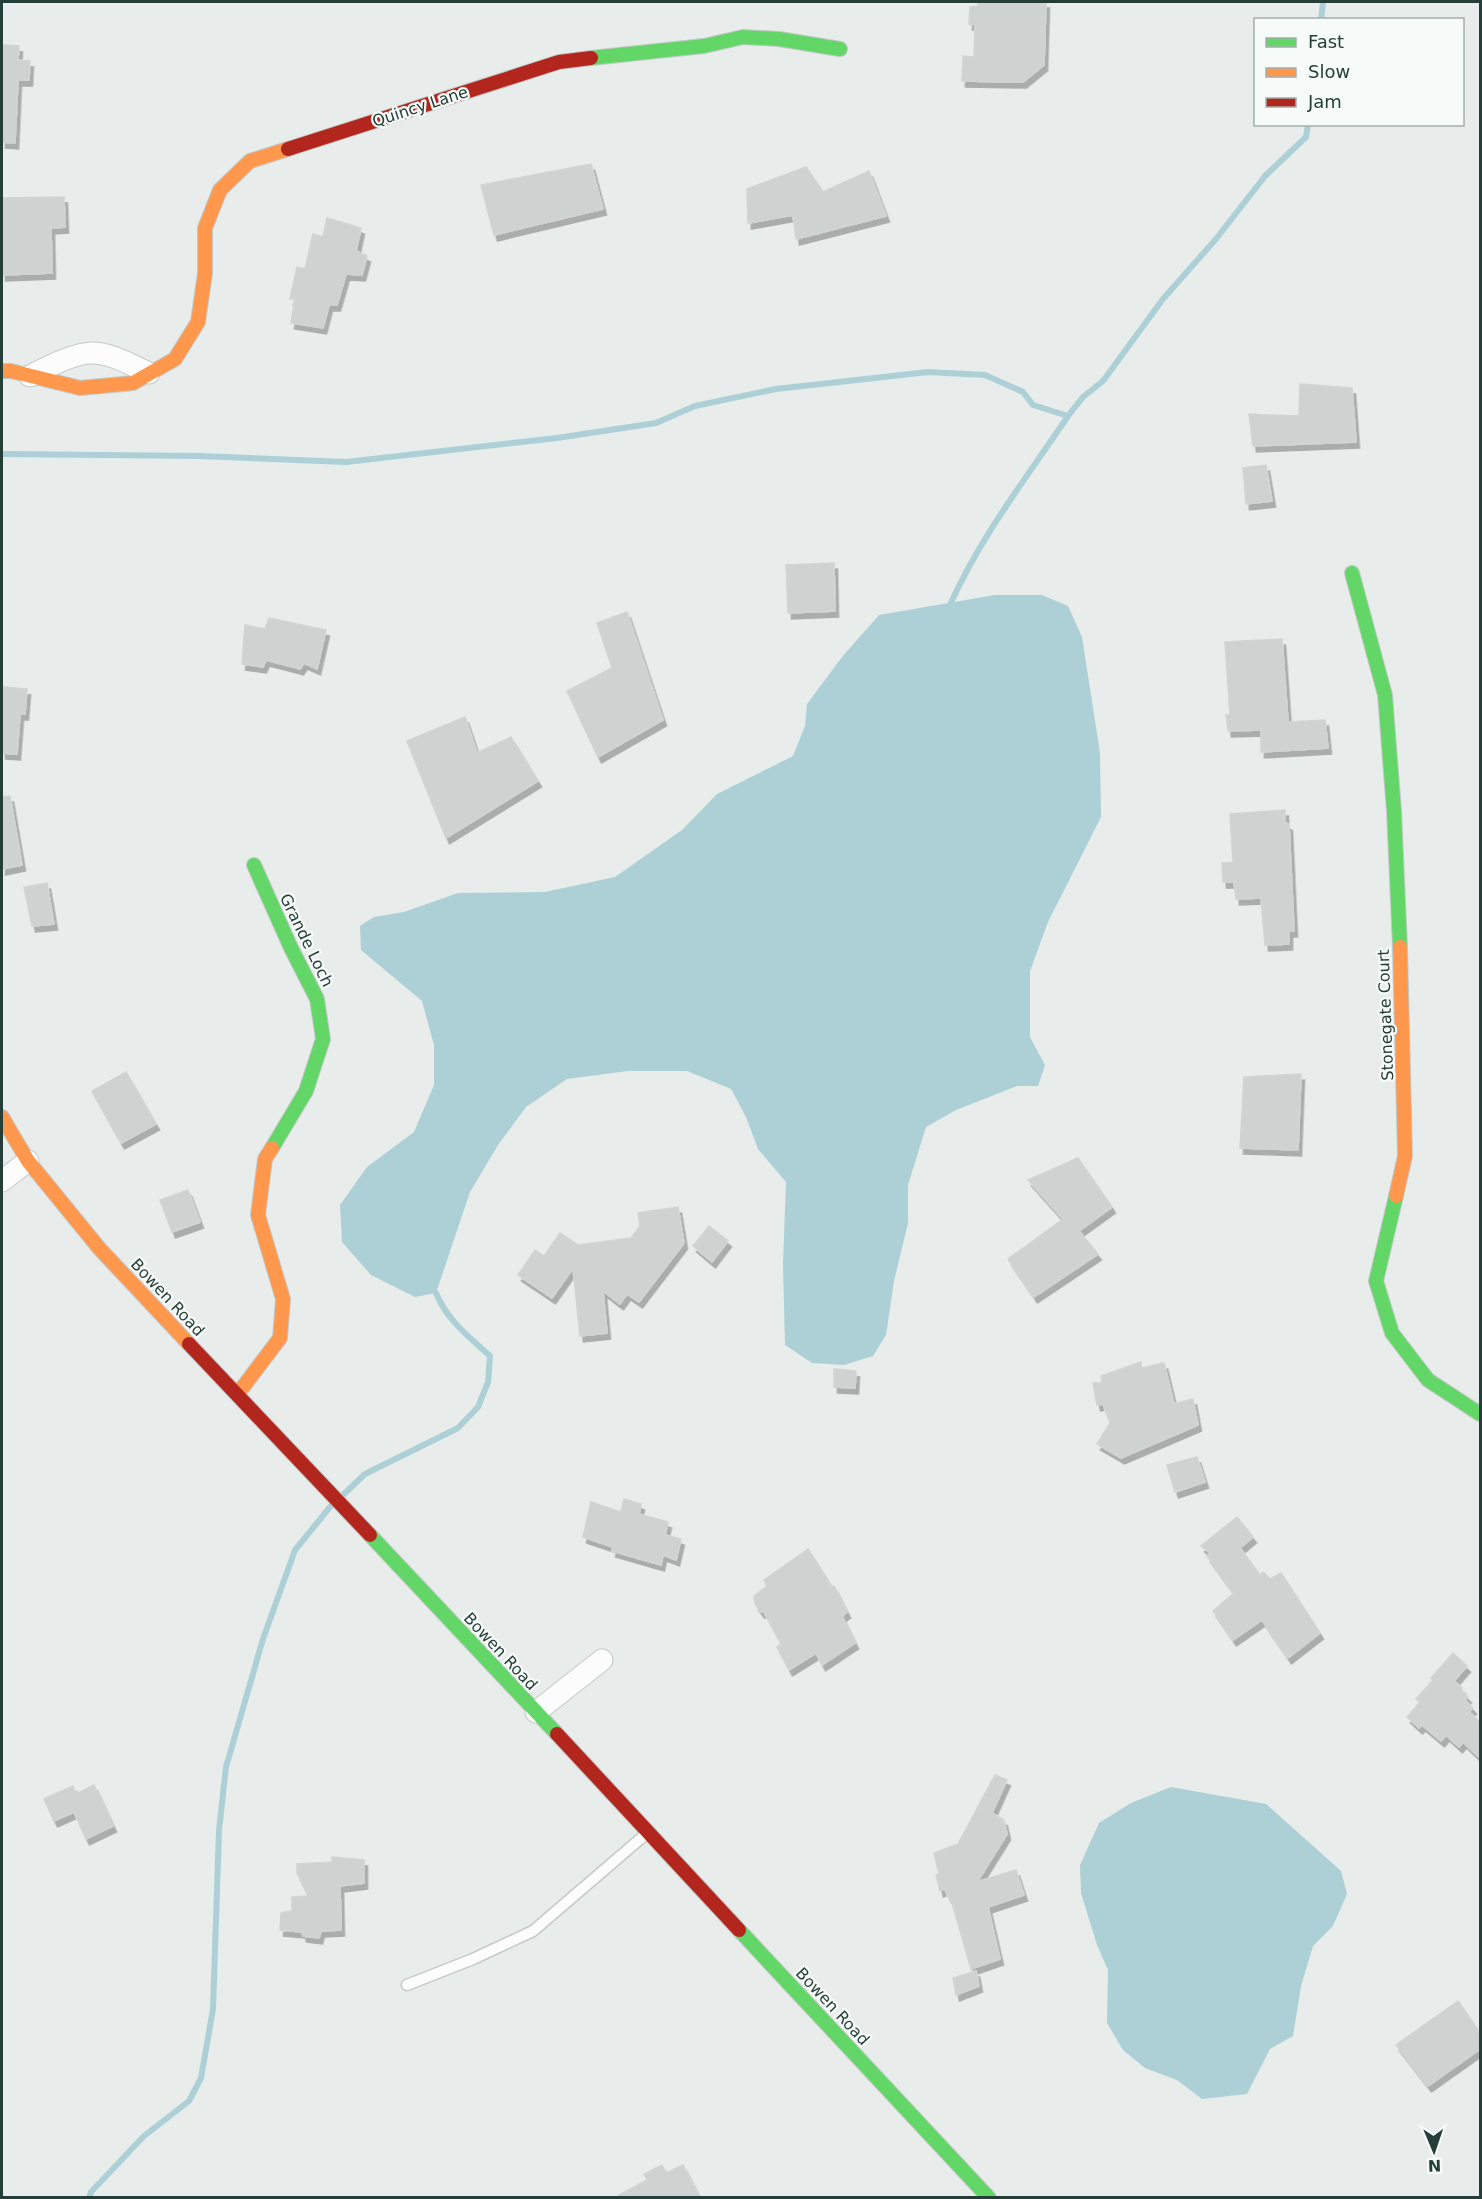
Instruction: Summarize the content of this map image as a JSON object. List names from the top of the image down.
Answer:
{
  "streets": {
    "street": [
      "Quincy Lane",
      "Grande Loch",
      "Stonegate Court",
      "Bowen Road"
    ]
  },
  "crossings": [
    ["Grande Loch", "Bowen Road"]
  ],
  "legend": ["Fast", "Slow", "Jam"],
  "north": "bottom"
}
